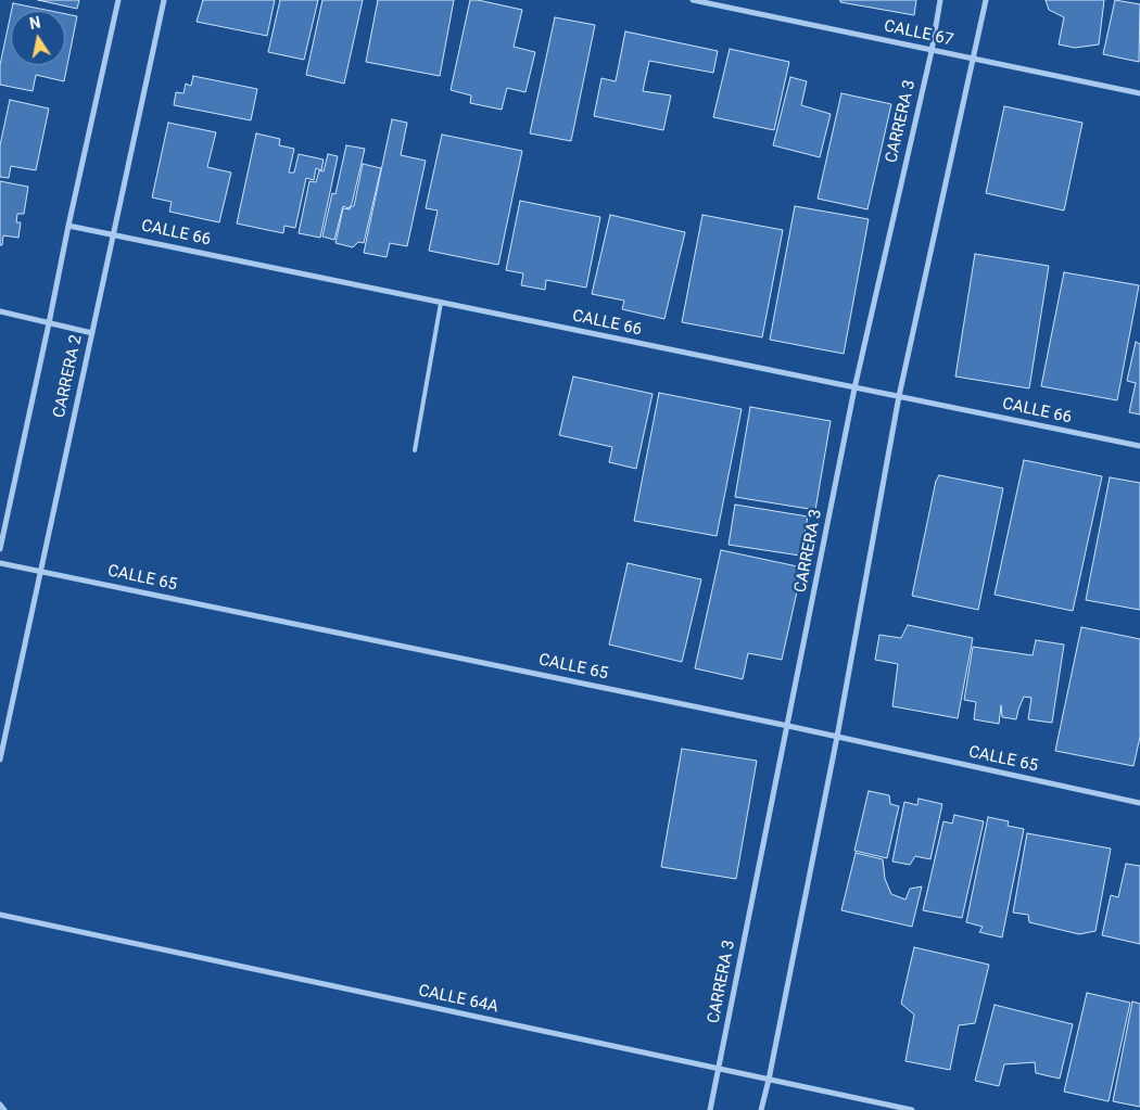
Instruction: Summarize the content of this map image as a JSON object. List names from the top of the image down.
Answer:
{
  "streets": {
    "street": [
      "CALLE 67",
      "CARRERA 3",
      "CALLE 66",
      "CARRERA 2",
      "CALLE 65",
      "CALLE 64A"
    ]
  },
  "crossings": [
    ["CALLE 67", "CARRERA 3"],
    ["CARRERA 3", "CALLE 66"],
    ["CARRERA 3", "CALLE 65"],
    ["CARRERA 3", "CALLE 64A"],
    ["CALLE 66", "CARRERA 2"],
    ["CARRERA 2", "CALLE 65"]
  ],
  "north": "top"
}
